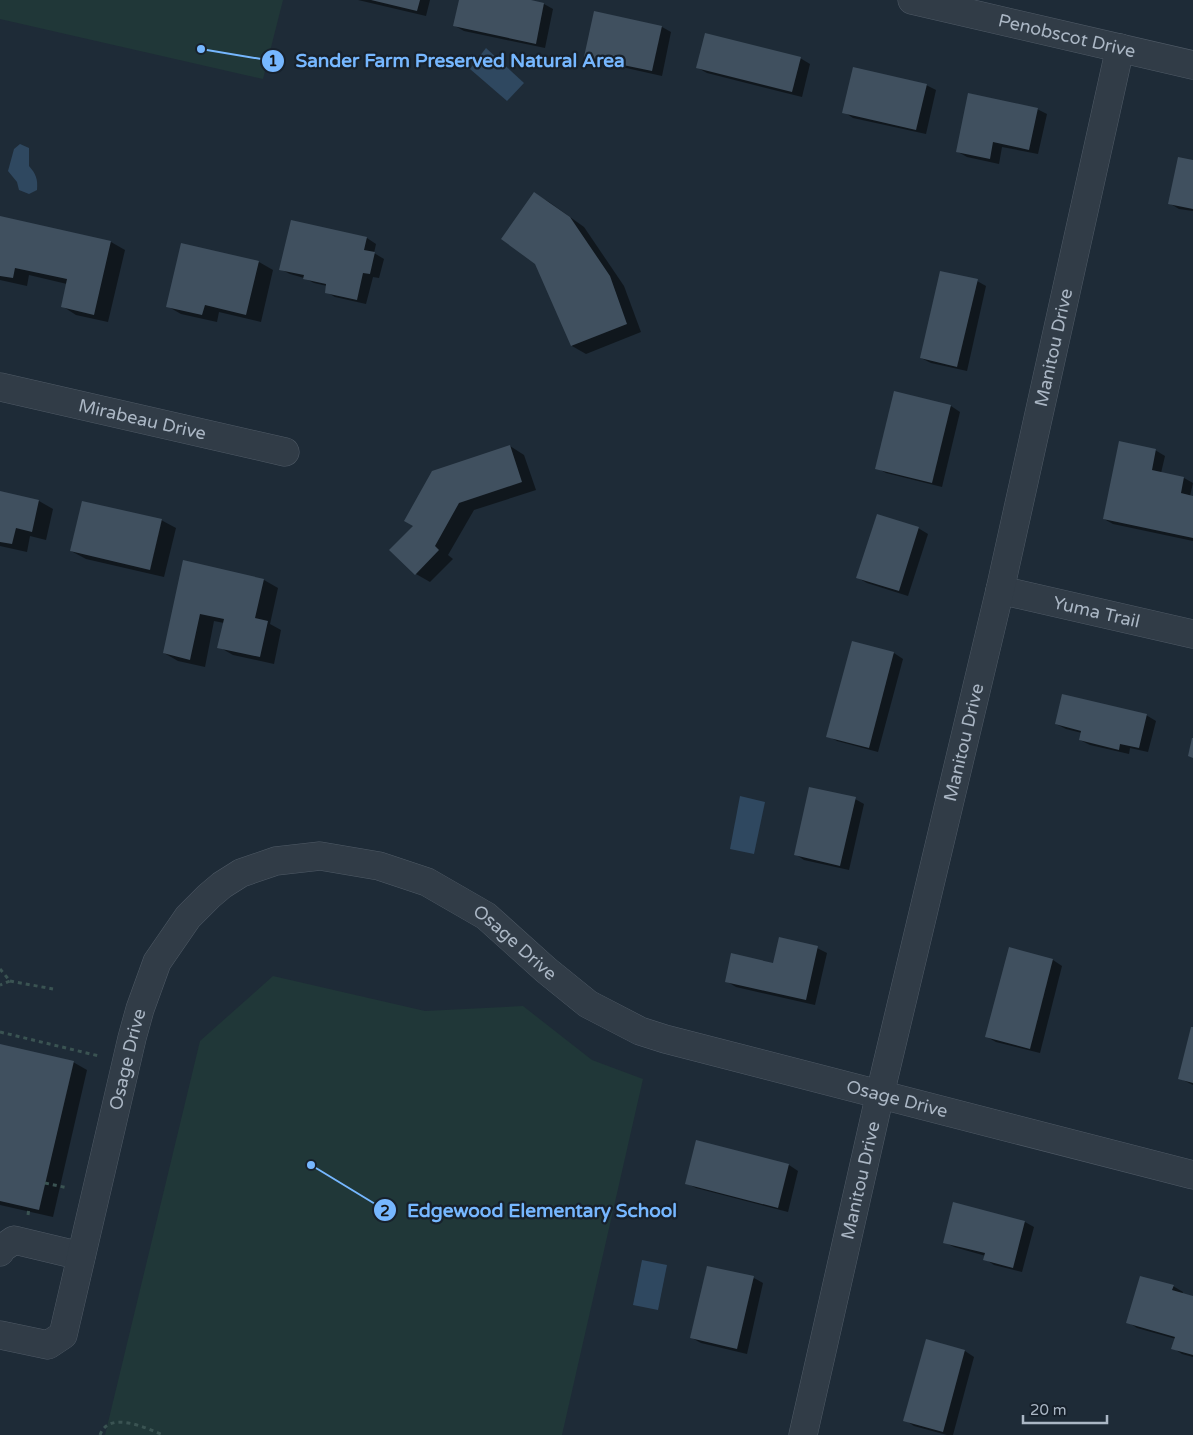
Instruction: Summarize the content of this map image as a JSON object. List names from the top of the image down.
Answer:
{
  "streets": {
    "street": [
      "Penobscot Drive",
      "Manitou Drive",
      "Mirabeau Drive",
      "Yuma Trail",
      "Osage Drive"
    ]
  },
  "crossings": [
    ["Penobscot Drive", "Manitou Drive"],
    ["Manitou Drive", "Yuma Trail"],
    ["Manitou Drive", "Osage Drive"]
  ],
  "places": ["Sander Farm Preserved Natural Area", "Edgewood Elementary School"],
  "scale_bar": "20 m"
}
